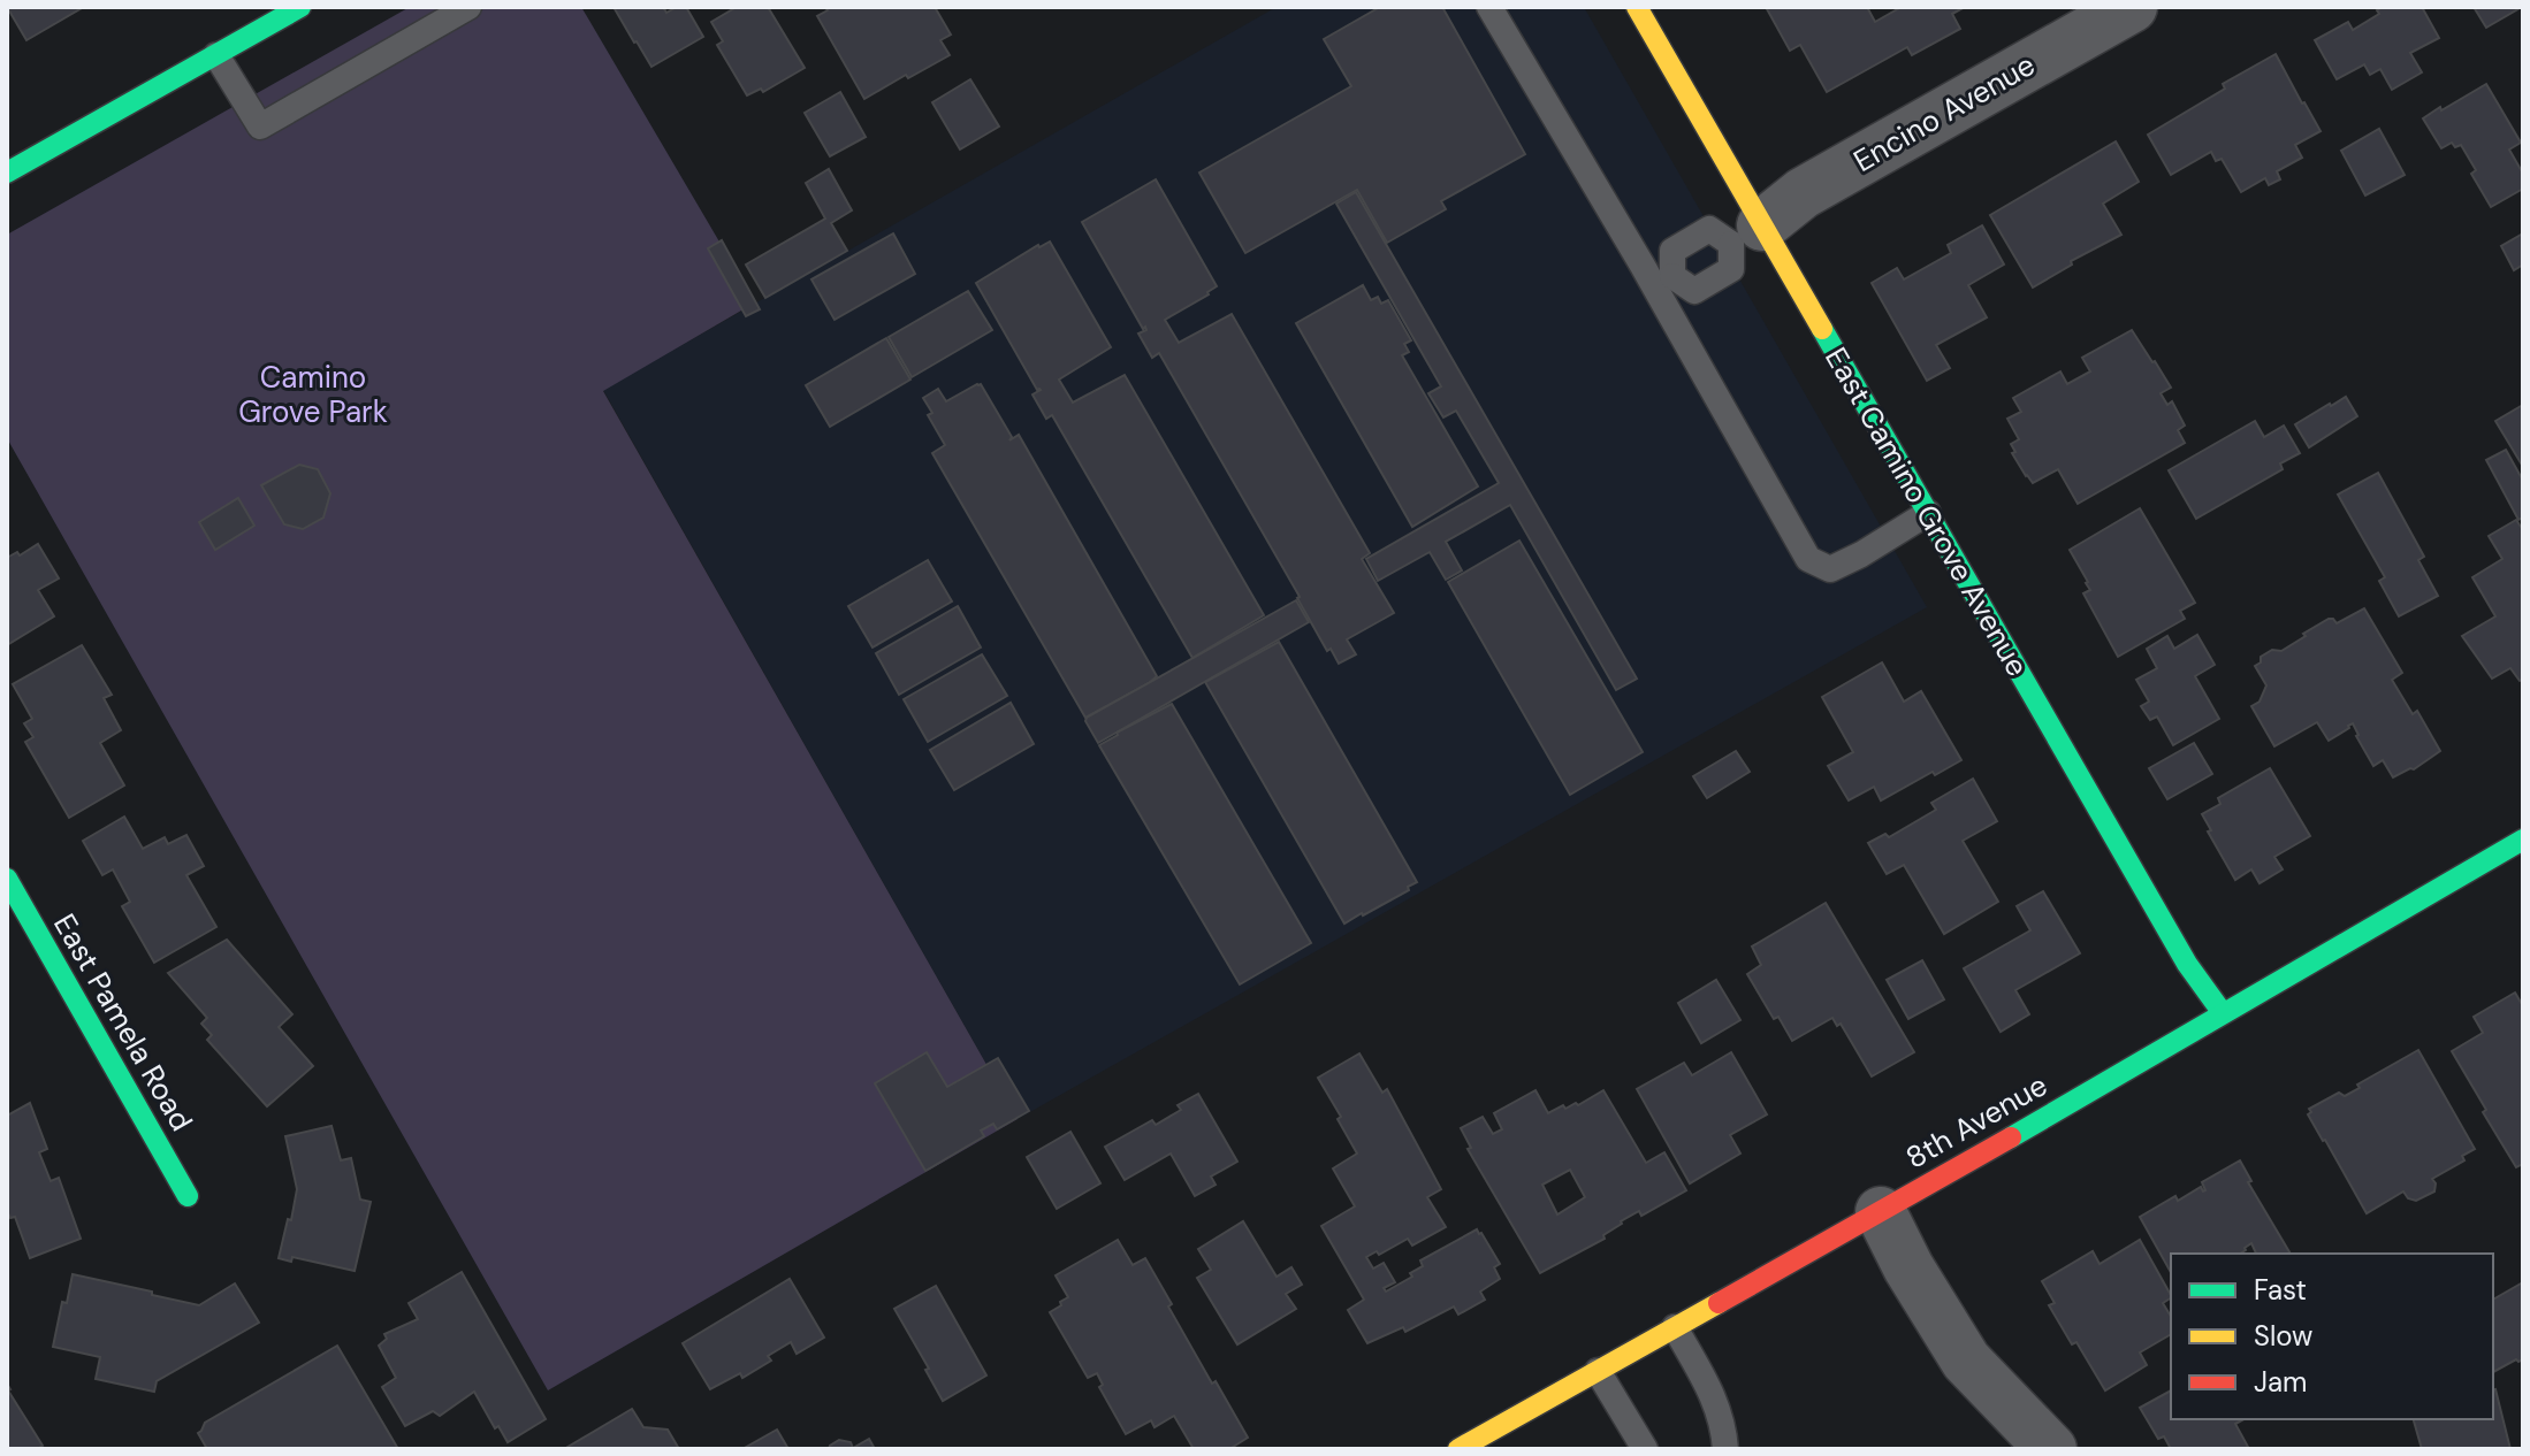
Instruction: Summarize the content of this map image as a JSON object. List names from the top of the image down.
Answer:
{
  "streets": {
    "street": [
      "Encino Avenue",
      "East Camino Grove Avenue",
      "East Pamela Road",
      "8th Avenue"
    ]
  },
  "crossings": [
    ["Encino Avenue", "East Camino Grove Avenue"],
    ["East Camino Grove Avenue", "8th Avenue"]
  ],
  "parks": ["Camino Grove Park"],
  "legend": ["Fast", "Slow", "Jam"]
}
